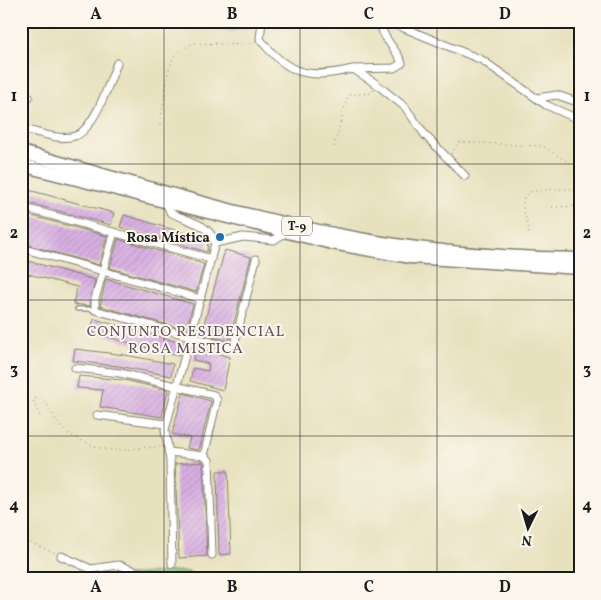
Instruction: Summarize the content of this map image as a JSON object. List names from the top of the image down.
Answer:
{
  "streets": {
    "highway": ["T-9"]
  },
  "districts": ["CONJUNTO RESIDENCIAL ROSA MISTICA"],
  "places": ["Rosa Mística"],
  "north": "bottom",
  "grid": {
    "columns": [
      "A",
      "B",
      "C",
      "D"
    ],
    "rows": [
      "1",
      "2",
      "3",
      "4"
    ]
  }
}
